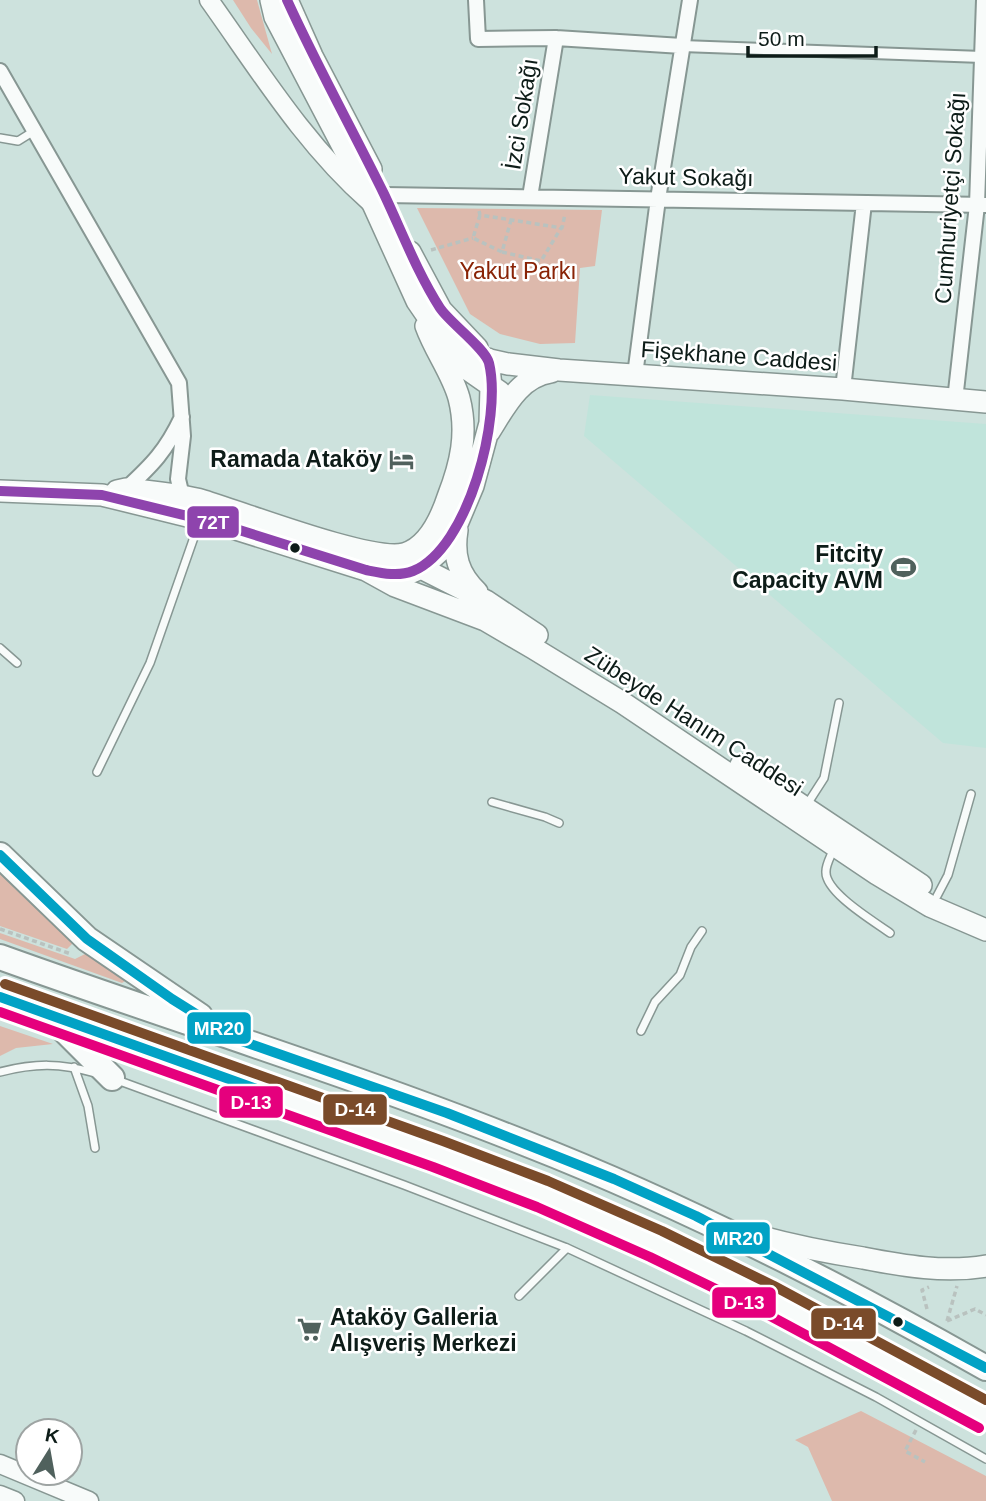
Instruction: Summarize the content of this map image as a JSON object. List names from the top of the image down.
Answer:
{
  "streets": {
    "main road": ["Fişekhane Caddesi", "Zübeyde Hanım Caddesi"],
    "street": ["İzci Sokağı", "Yakut Sokağı", "Cumhuriyetçi Sokağı"]
  },
  "crossings": [
    ["İzci Sokağı", "Yakut Sokağı"],
    ["Yakut Sokağı", "Cumhuriyetçi Sokağı"],
    ["Yakut Sokağı", "Fişekhane Caddesi"],
    ["Cumhuriyetçi Sokağı", "Fişekhane Caddesi"]
  ],
  "parks": ["Yakut Parkı"],
  "places": {
    "hotel": ["Ramada Ataköy"],
    "sports": ["Fitcity Capacity AVM"],
    "supermarket": ["Ataköy Galleria Alışveriş Merkezi"]
  },
  "lines": [
    "transit line 72T",
    "transit line MR20",
    "transit line D-14",
    "transit line D-13"
  ],
  "scale_bar": "50 m",
  "north": "top"
}
